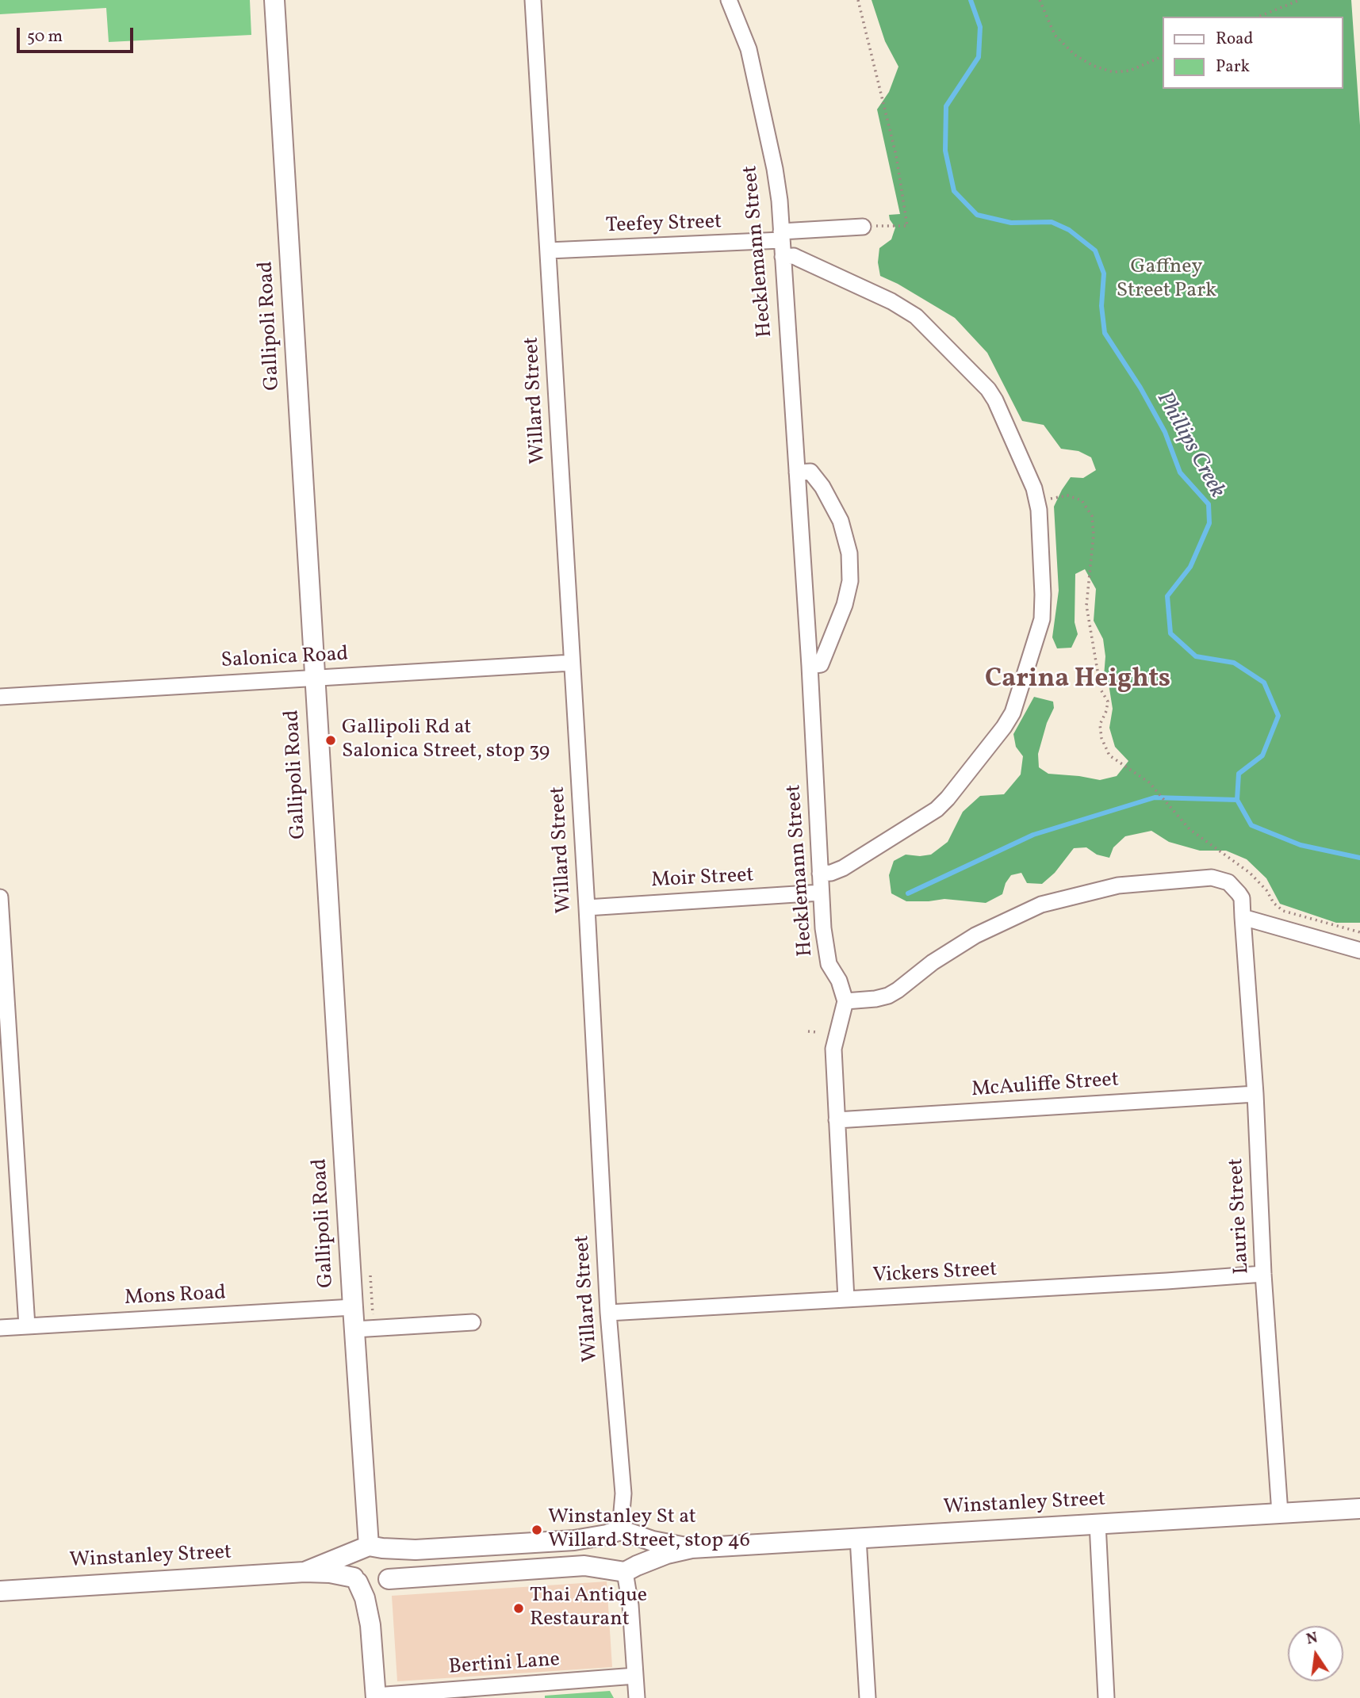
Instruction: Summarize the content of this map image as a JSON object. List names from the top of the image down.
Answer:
{
  "streets": {
    "street": [
      "Teefey Street",
      "Hecklemann Street",
      "Gallipoli Road",
      "Willard Street",
      "Salonica Road",
      "Moir Street",
      "McAuliffe Street",
      "Laurie Street",
      "Vickers Street",
      "Mons Road",
      "Winstanley Street",
      "Bertini Lane"
    ]
  },
  "crossings": [
    ["Teefey Street", "Hecklemann Street"],
    ["Teefey Street", "Willard Street"],
    ["Hecklemann Street", "Moir Street"],
    ["Hecklemann Street", "Laurie Street"],
    ["Gallipoli Road", "Salonica Road"],
    ["Gallipoli Road", "Mons Road"],
    ["Gallipoli Road", "Winstanley Street"],
    ["Willard Street", "Salonica Road"],
    ["Willard Street", "Moir Street"],
    ["Willard Street", "Vickers Street"],
    ["Willard Street", "Winstanley Street"],
    ["McAuliffe Street", "Laurie Street"],
    ["Laurie Street", "Vickers Street"],
    ["Laurie Street", "Winstanley Street"]
  ],
  "districts": ["Carina Heights"],
  "water": ["Phillips Creek"],
  "parks": ["Gaffney Street Park"],
  "places": ["Gallipoli Rd at Salonica Street, stop 39", "Winstanley St at Willard Street, stop 46", "Thai Antique Restaurant"],
  "legend": ["Road", "Park"],
  "scale_bar": "50 m",
  "north": "top"
}
